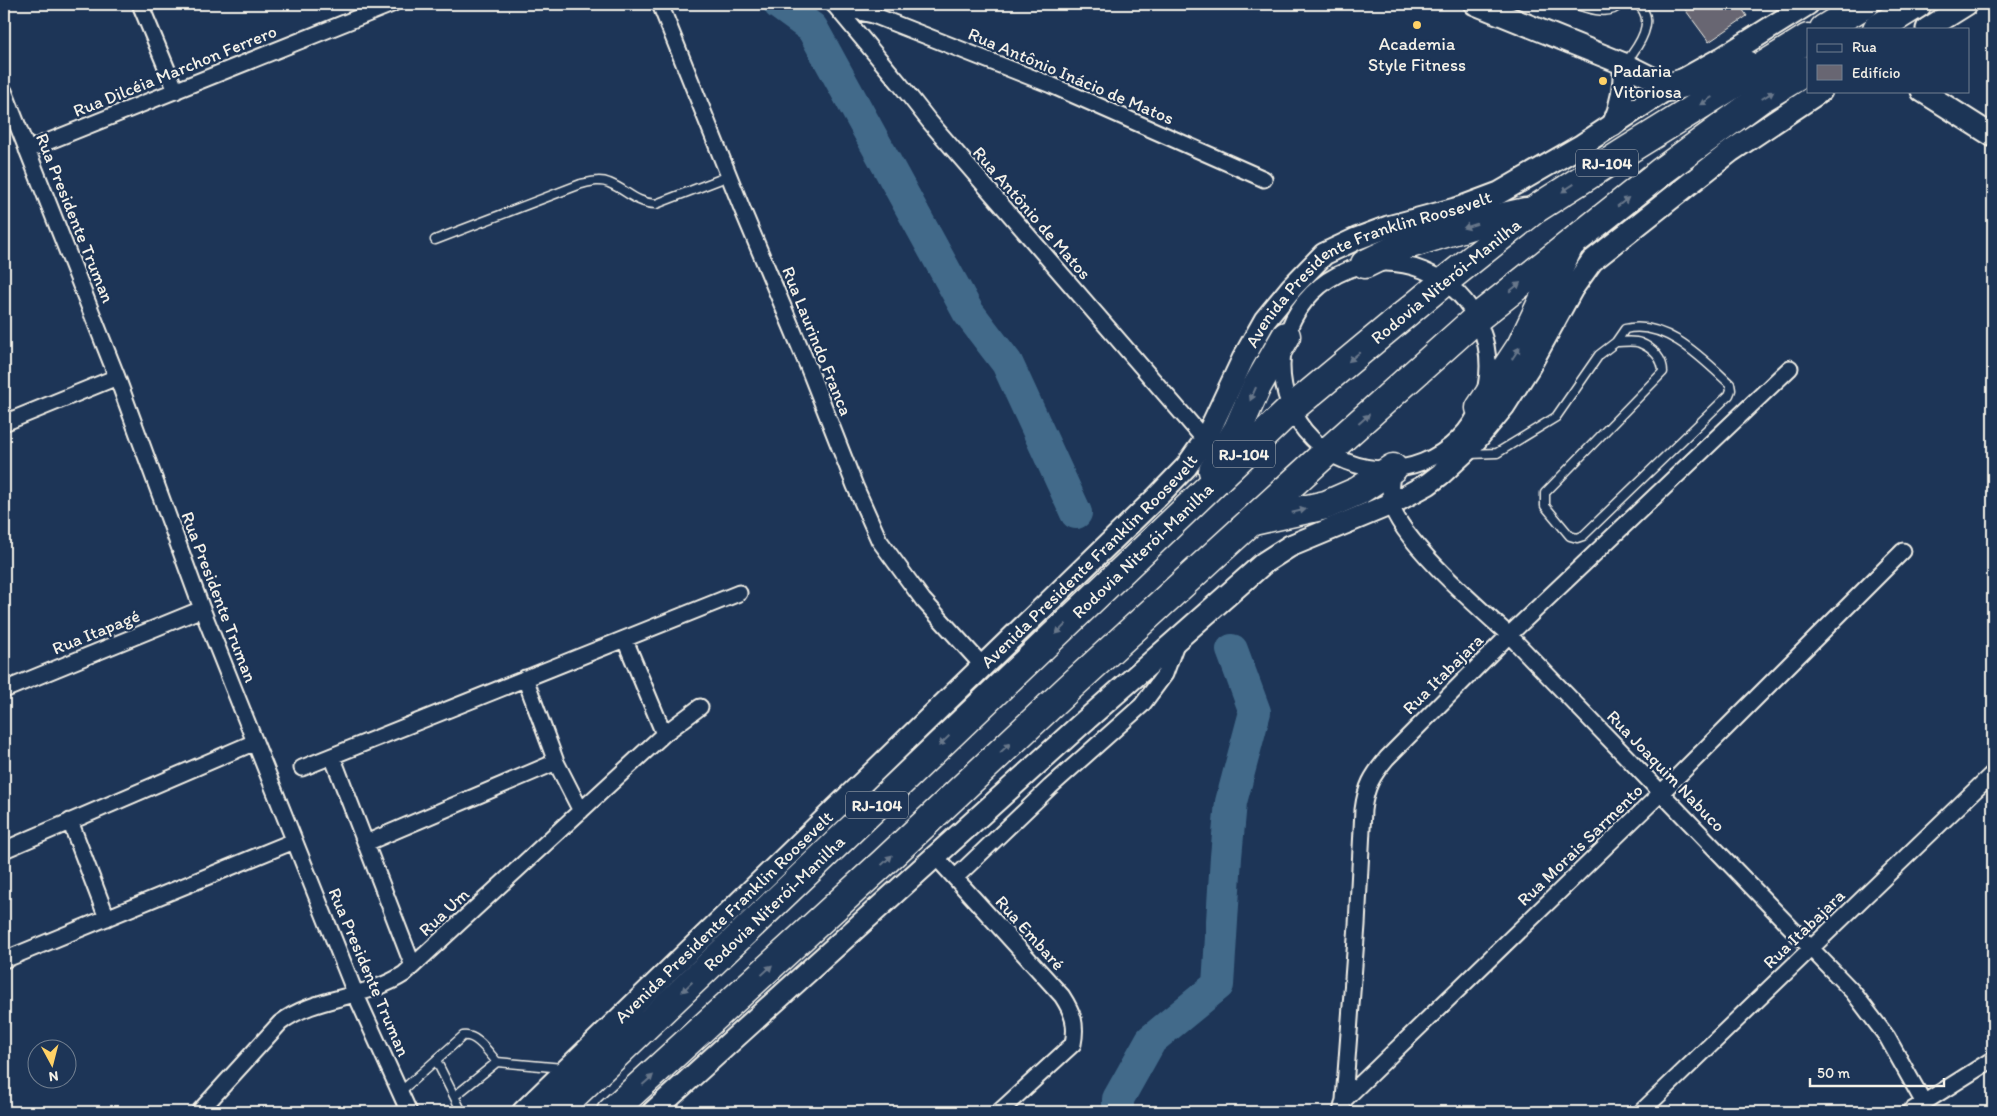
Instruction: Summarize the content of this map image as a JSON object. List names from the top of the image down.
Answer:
{
  "streets": {
    "highway": ["RJ-104", "Rodovia Niterói-Manilha"],
    "street": [
      "Rua Dilcéia Marchon Ferrero",
      "Rua Antônio Inácio de Matos",
      "Rua Antônio de Matos",
      "Rua Presidente Truman",
      "Avenida Presidente Franklin Roosevelt",
      "Rua Laurindo Franca",
      "Rua Itapagé",
      "Rua Itabajara",
      "Rua Joaquim Nabuco",
      "Rua Morais Sarmento",
      "Rua Um",
      "Rua Embaré"
    ]
  },
  "crossings": [
    ["Rua Dilcéia Marchon Ferrero", "Rua Presidente Truman"],
    ["Rua Antônio Inácio de Matos", "Rua Antônio de Matos"],
    ["Rua Antônio de Matos", "Avenida Presidente Franklin Roosevelt"],
    ["Rua Presidente Truman", "Rua Itapagé"],
    ["Rua Presidente Truman", "Rua Um"],
    ["Avenida Presidente Franklin Roosevelt", "Rua Laurindo Franca"],
    ["Rua Itabajara", "Rua Joaquim Nabuco"],
    ["Rua Itabajara", "Rua Morais Sarmento"],
    ["Rua Joaquim Nabuco", "Rua Morais Sarmento"]
  ],
  "places": ["Academia Style Fitness", "Padaria Vitoriosa"],
  "legend": ["Rua", "Edifício"],
  "scale_bar": "50 m",
  "north": "bottom"
}
